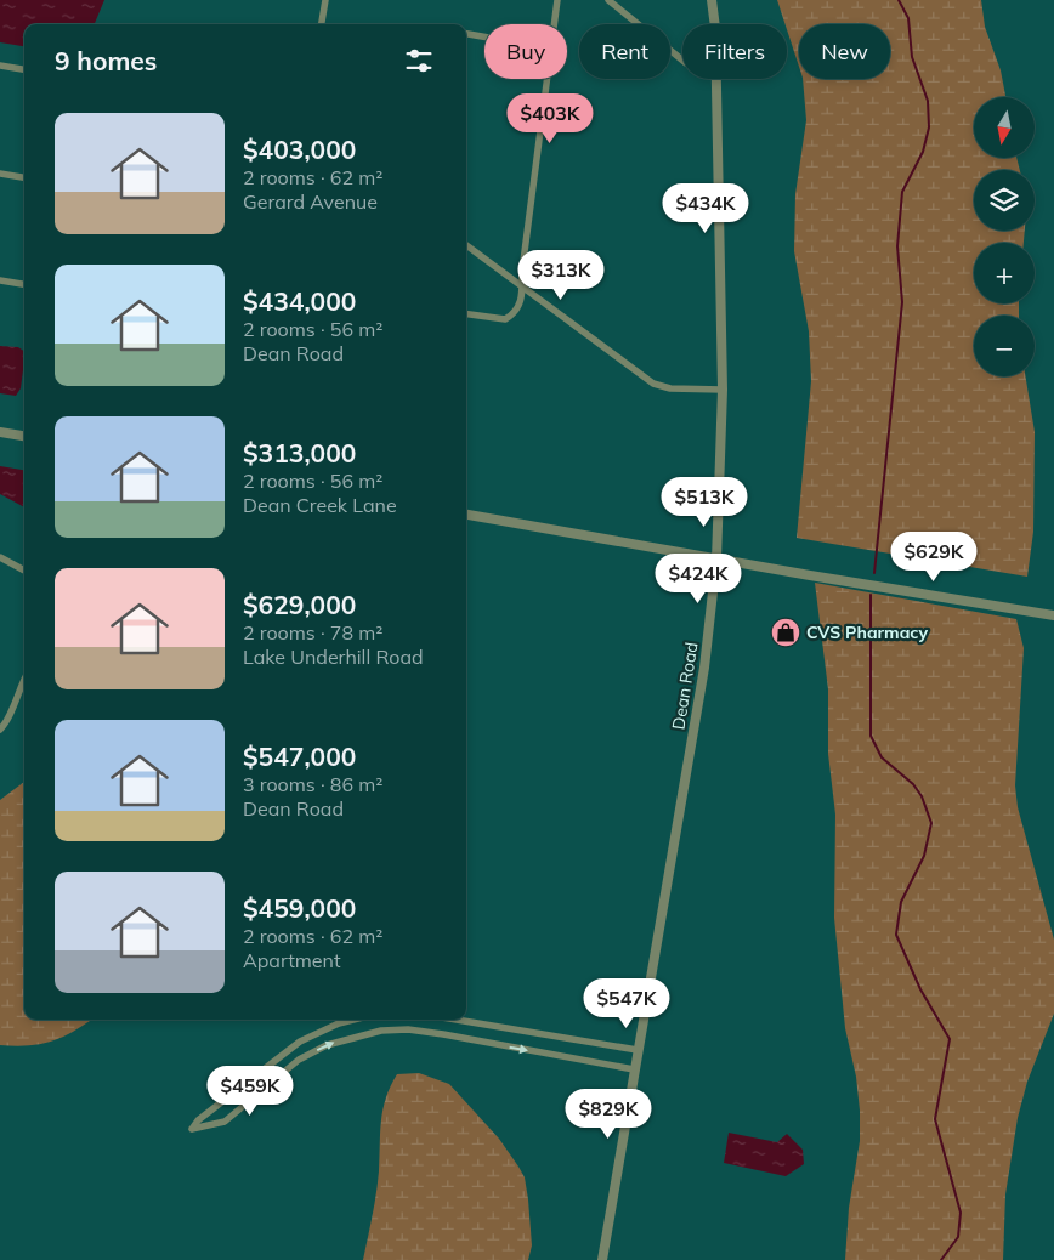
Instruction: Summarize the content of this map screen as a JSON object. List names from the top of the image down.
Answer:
{
  "streets": {
    "street": ["Dean Road"]
  },
  "places": {
    "shop": ["CVS Pharmacy"]
  },
  "north": "bottom",
  "page": {
    "chip": [
      "Buy",
      "Rent",
      "Filters",
      "New"
    ],
    "heading": "9 homes",
    "price": [
      "$403K",
      "$434K",
      "$313K",
      "$513K",
      "$629K",
      "$424K",
      "$547K",
      "$459K",
      "$829K"
    ],
    "map_buttons": ["+", "−"],
    "list": [
      {
        "name": "$403,000",
        "note": "2 rooms · 62 m² · Gerard Avenue"
      },
      {
        "name": "$434,000",
        "note": "2 rooms · 56 m² · Dean Road"
      },
      {
        "name": "$313,000",
        "note": "2 rooms · 56 m² · Dean Creek Lane"
      },
      {
        "name": "$629,000",
        "note": "2 rooms · 78 m² · Lake Underhill Road"
      },
      {
        "name": "$547,000",
        "note": "3 rooms · 86 m² · Dean Road"
      },
      {
        "name": "$459,000",
        "note": "2 rooms · 62 m² · Apartment"
      }
    ]
  }
}
